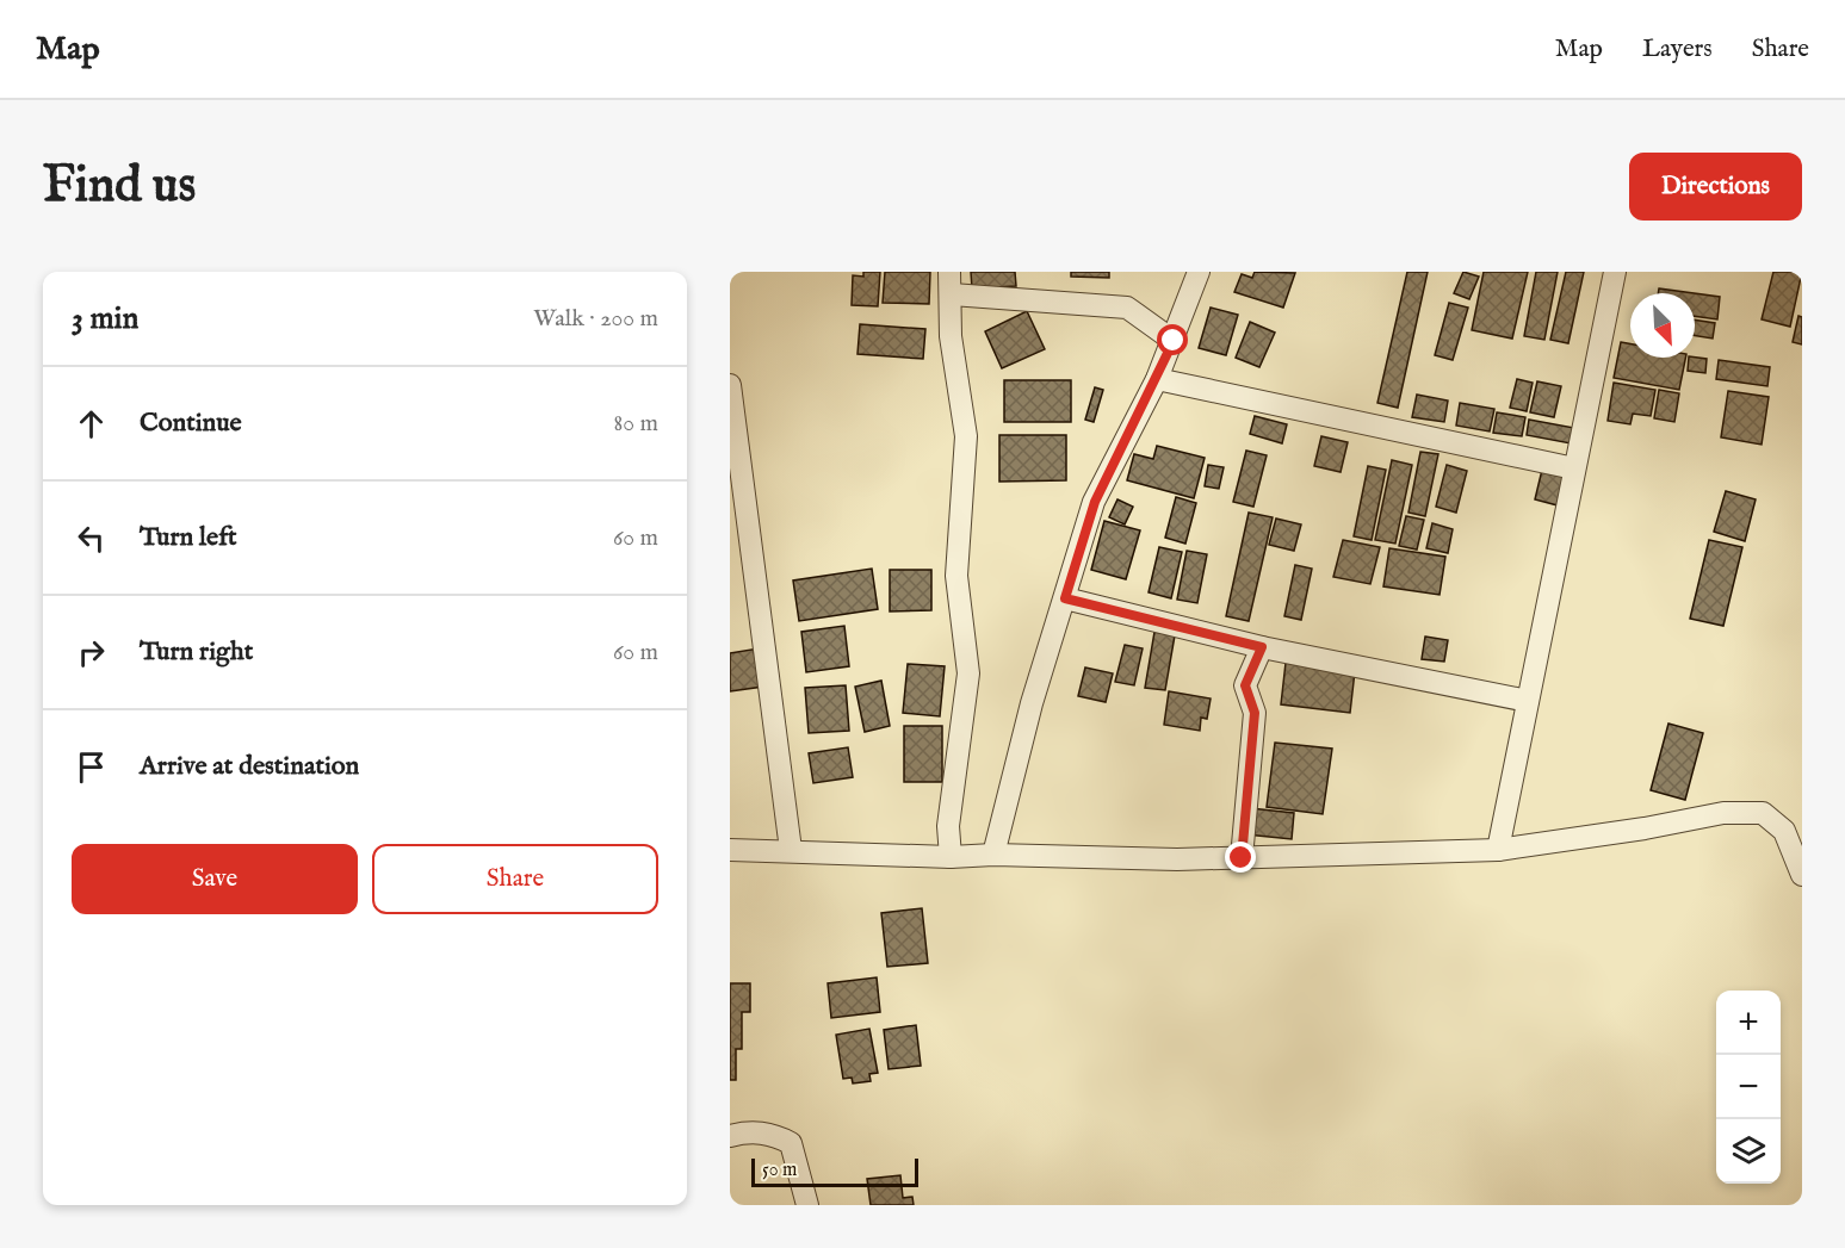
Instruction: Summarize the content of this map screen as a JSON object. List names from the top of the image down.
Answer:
{
  "scale_bar": "50 m",
  "north": "bottom right",
  "page": {
    "header": "Map",
    "nav": ["Map", "Layers", "Share"],
    "buttons": [
      "Directions",
      ["Save", "Share"]
    ],
    "title": "Find us",
    "heading": ["3 min", "Walk · 200 m"],
    "list": [
      ["Continue", "80 m"],
      ["Turn left", "60 m"],
      ["Turn right", "60 m"],
      "Arrive at destination"
    ],
    "map_buttons": ["+", "−"],
    "scale": "50 m"
  }
}
